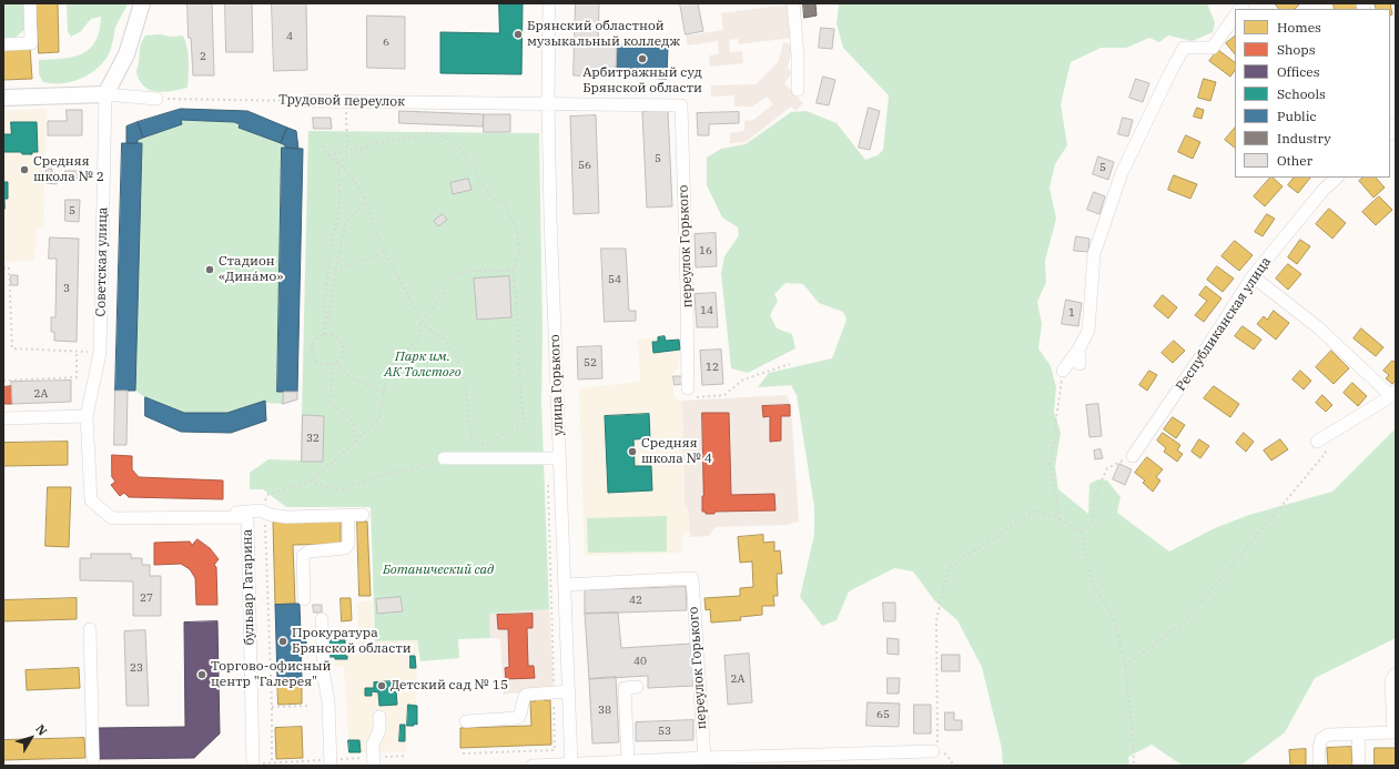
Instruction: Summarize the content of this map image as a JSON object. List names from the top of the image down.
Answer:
{
  "streets": {
    "main road": ["Советская улица"],
    "street": [
      "Трудовой переулок",
      "переулок Горького",
      "Республиканская улица",
      "улица Горького",
      "бульвар Гагарина"
    ]
  },
  "crossings": [
    ["Трудовой переулок", "переулок Горького"],
    ["Трудовой переулок", "улица Горького"],
    ["переулок Горького", "улица Горького"],
    ["Советская улица", "бульвар Гагарина"]
  ],
  "parks": ["Парк им. АК Толстого", "Ботанический сад"],
  "places": [
    "Брянский областной музыкальный колледж",
    "Арбитражный суд Брянской области",
    "Средняя школа № 2",
    "Стадион «Дина́мо»",
    "Средняя школа № 4",
    "Прокуратура Брянской области",
    "Торгово-офисный центр \"Галерея\"",
    "Детский сад № 15"
  ],
  "house_numbers": [
    "4",
    "6",
    "2",
    "5",
    "56",
    "5",
    "5",
    "16",
    "54",
    "3",
    "14",
    "1",
    "52",
    "12",
    "2А",
    "32",
    "27",
    "42",
    "40",
    "23",
    "2А",
    "38",
    "65",
    "53"
  ],
  "legend": [
    "Homes",
    "Shops",
    "Offices",
    "Schools",
    "Public",
    "Industry",
    "Other"
  ],
  "north": "top right"
}
